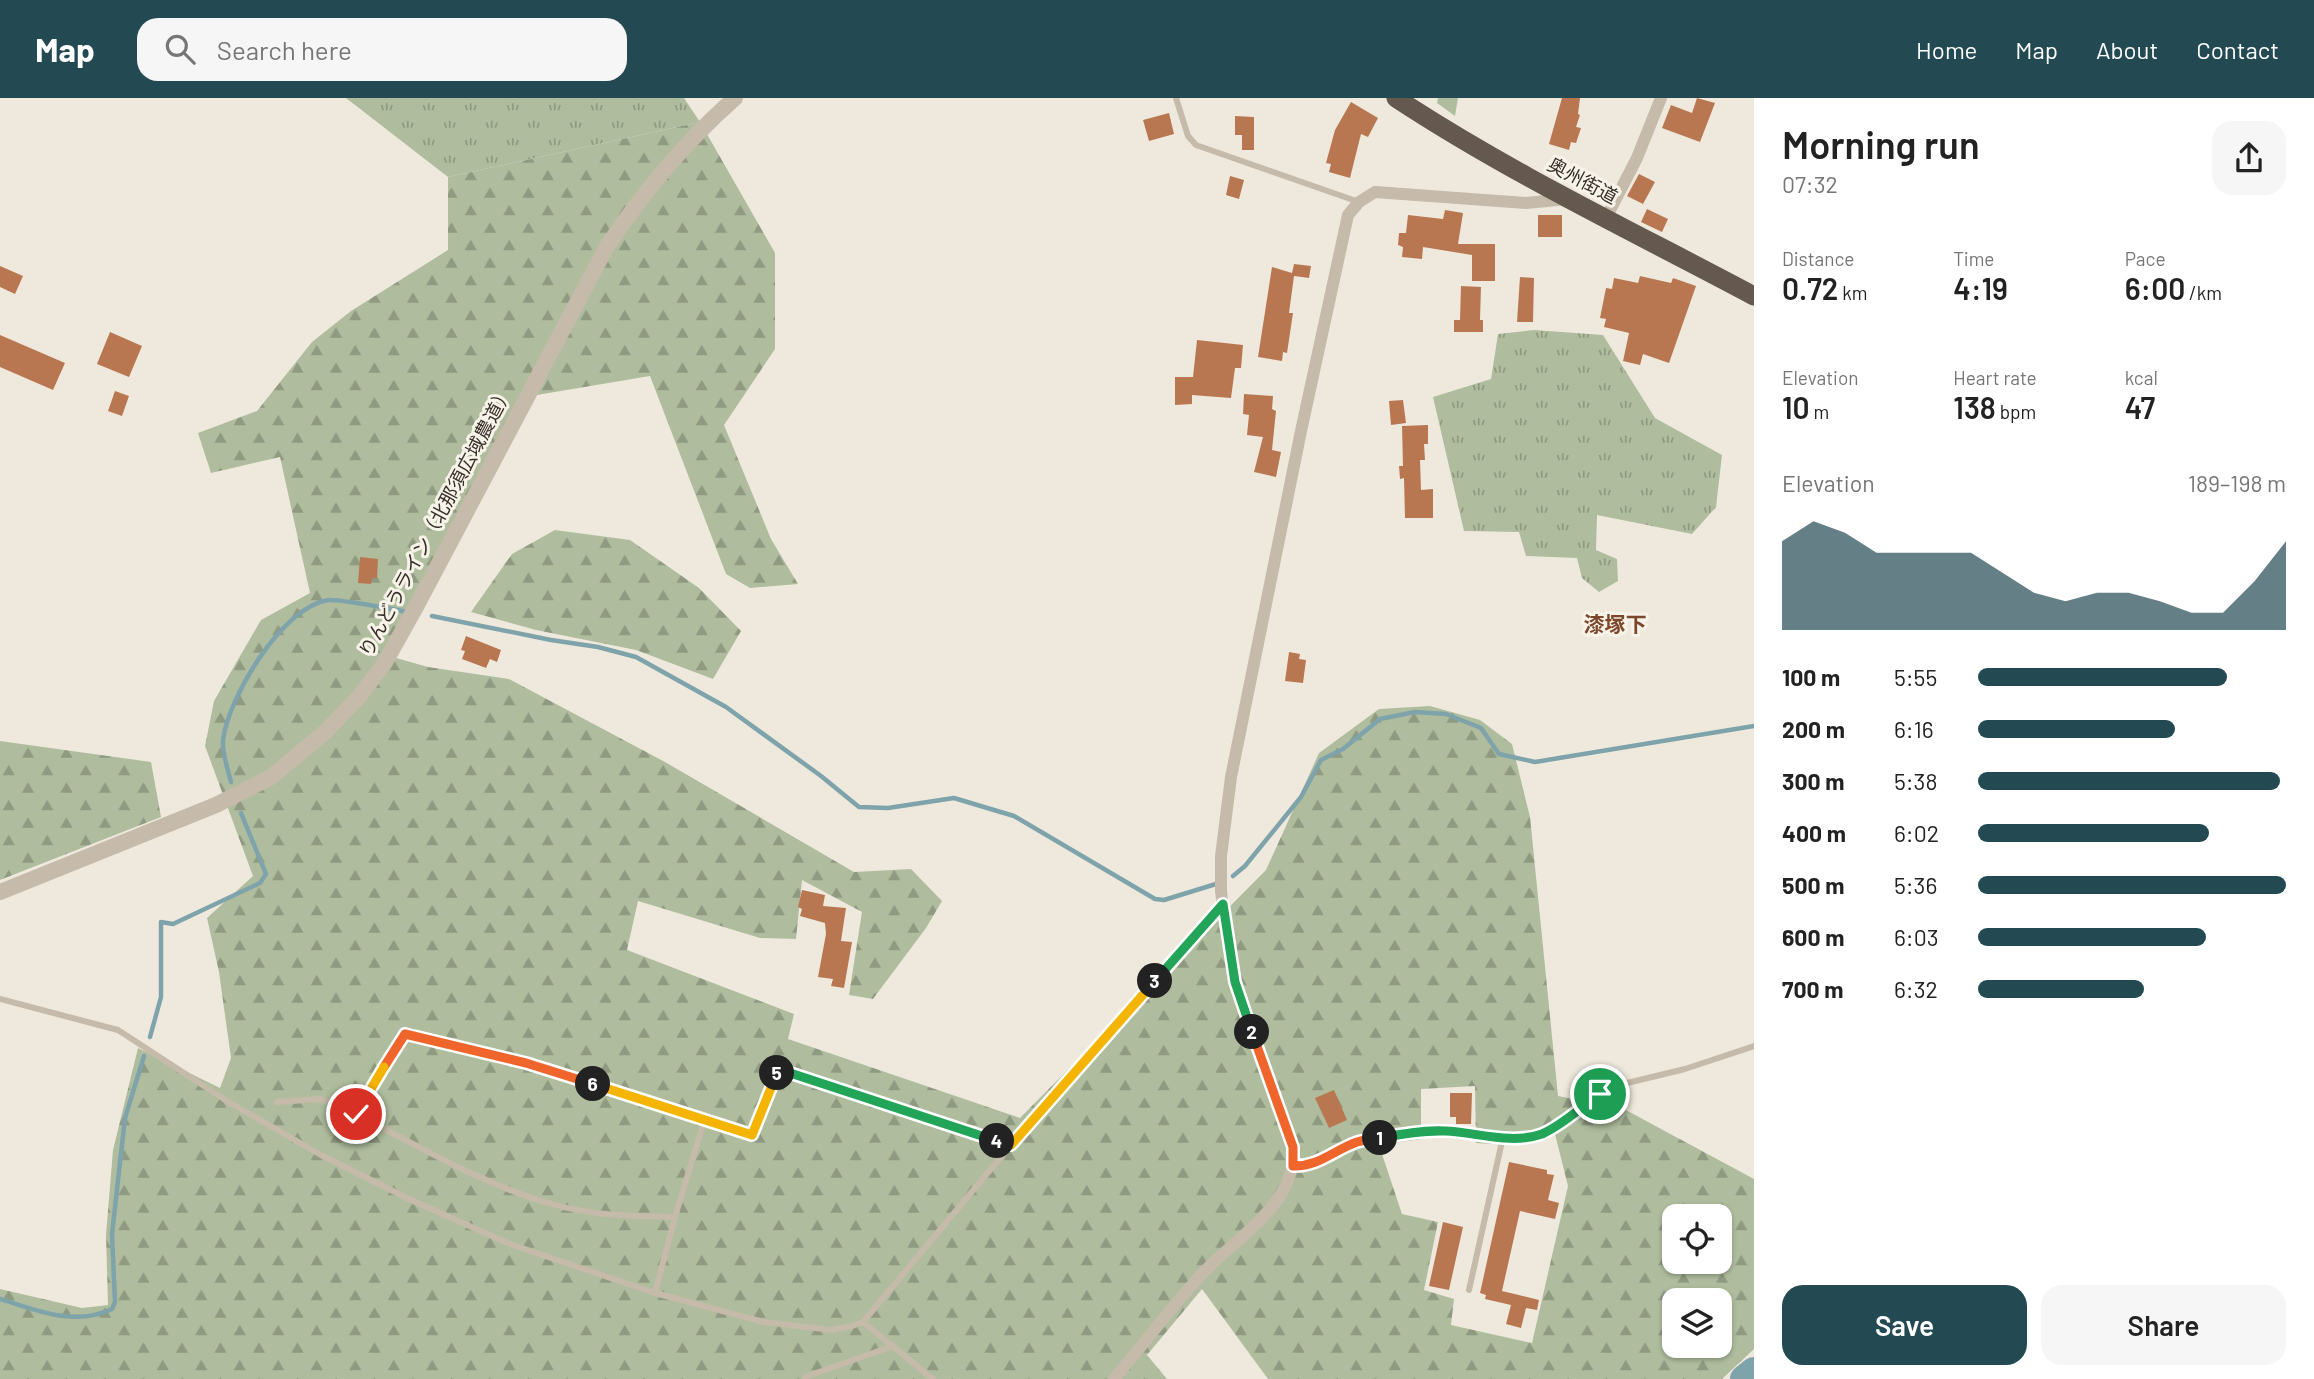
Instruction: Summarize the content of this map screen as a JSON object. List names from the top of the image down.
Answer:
{
  "streets": {
    "highway": ["奥州街道"],
    "street": ["りんどうライン（北那須広域農道）"]
  },
  "districts": ["漆塚下"],
  "page": {
    "header": "Map",
    "search": "Search here",
    "nav": [
      "Home",
      "Map",
      "About",
      "Contact"
    ],
    "heading": ["Morning run", "07:32"],
    "stats": [
      ["Distance", "0.72 km"],
      ["Time", "4:19"],
      ["Pace", "6:00 /km"],
      ["Elevation", "10 m"],
      ["Heart rate", "138 bpm"],
      ["kcal", "47"]
    ],
    "chart": ["Elevation", "189–198 m"],
    "list": [
      {
        "name": "100 m",
        "note": "5:55"
      },
      {
        "name": "200 m",
        "note": "6:16"
      },
      {
        "name": "300 m",
        "note": "5:38"
      },
      {
        "name": "400 m",
        "note": "6:02"
      },
      {
        "name": "500 m",
        "note": "5:36"
      },
      {
        "name": "600 m",
        "note": "6:03"
      },
      {
        "name": "700 m",
        "note": "6:32"
      }
    ],
    "pins": [
      "3",
      "2",
      "5",
      "6",
      "1",
      "4"
    ],
    "buttons": ["Save", "Share"]
  }
}
